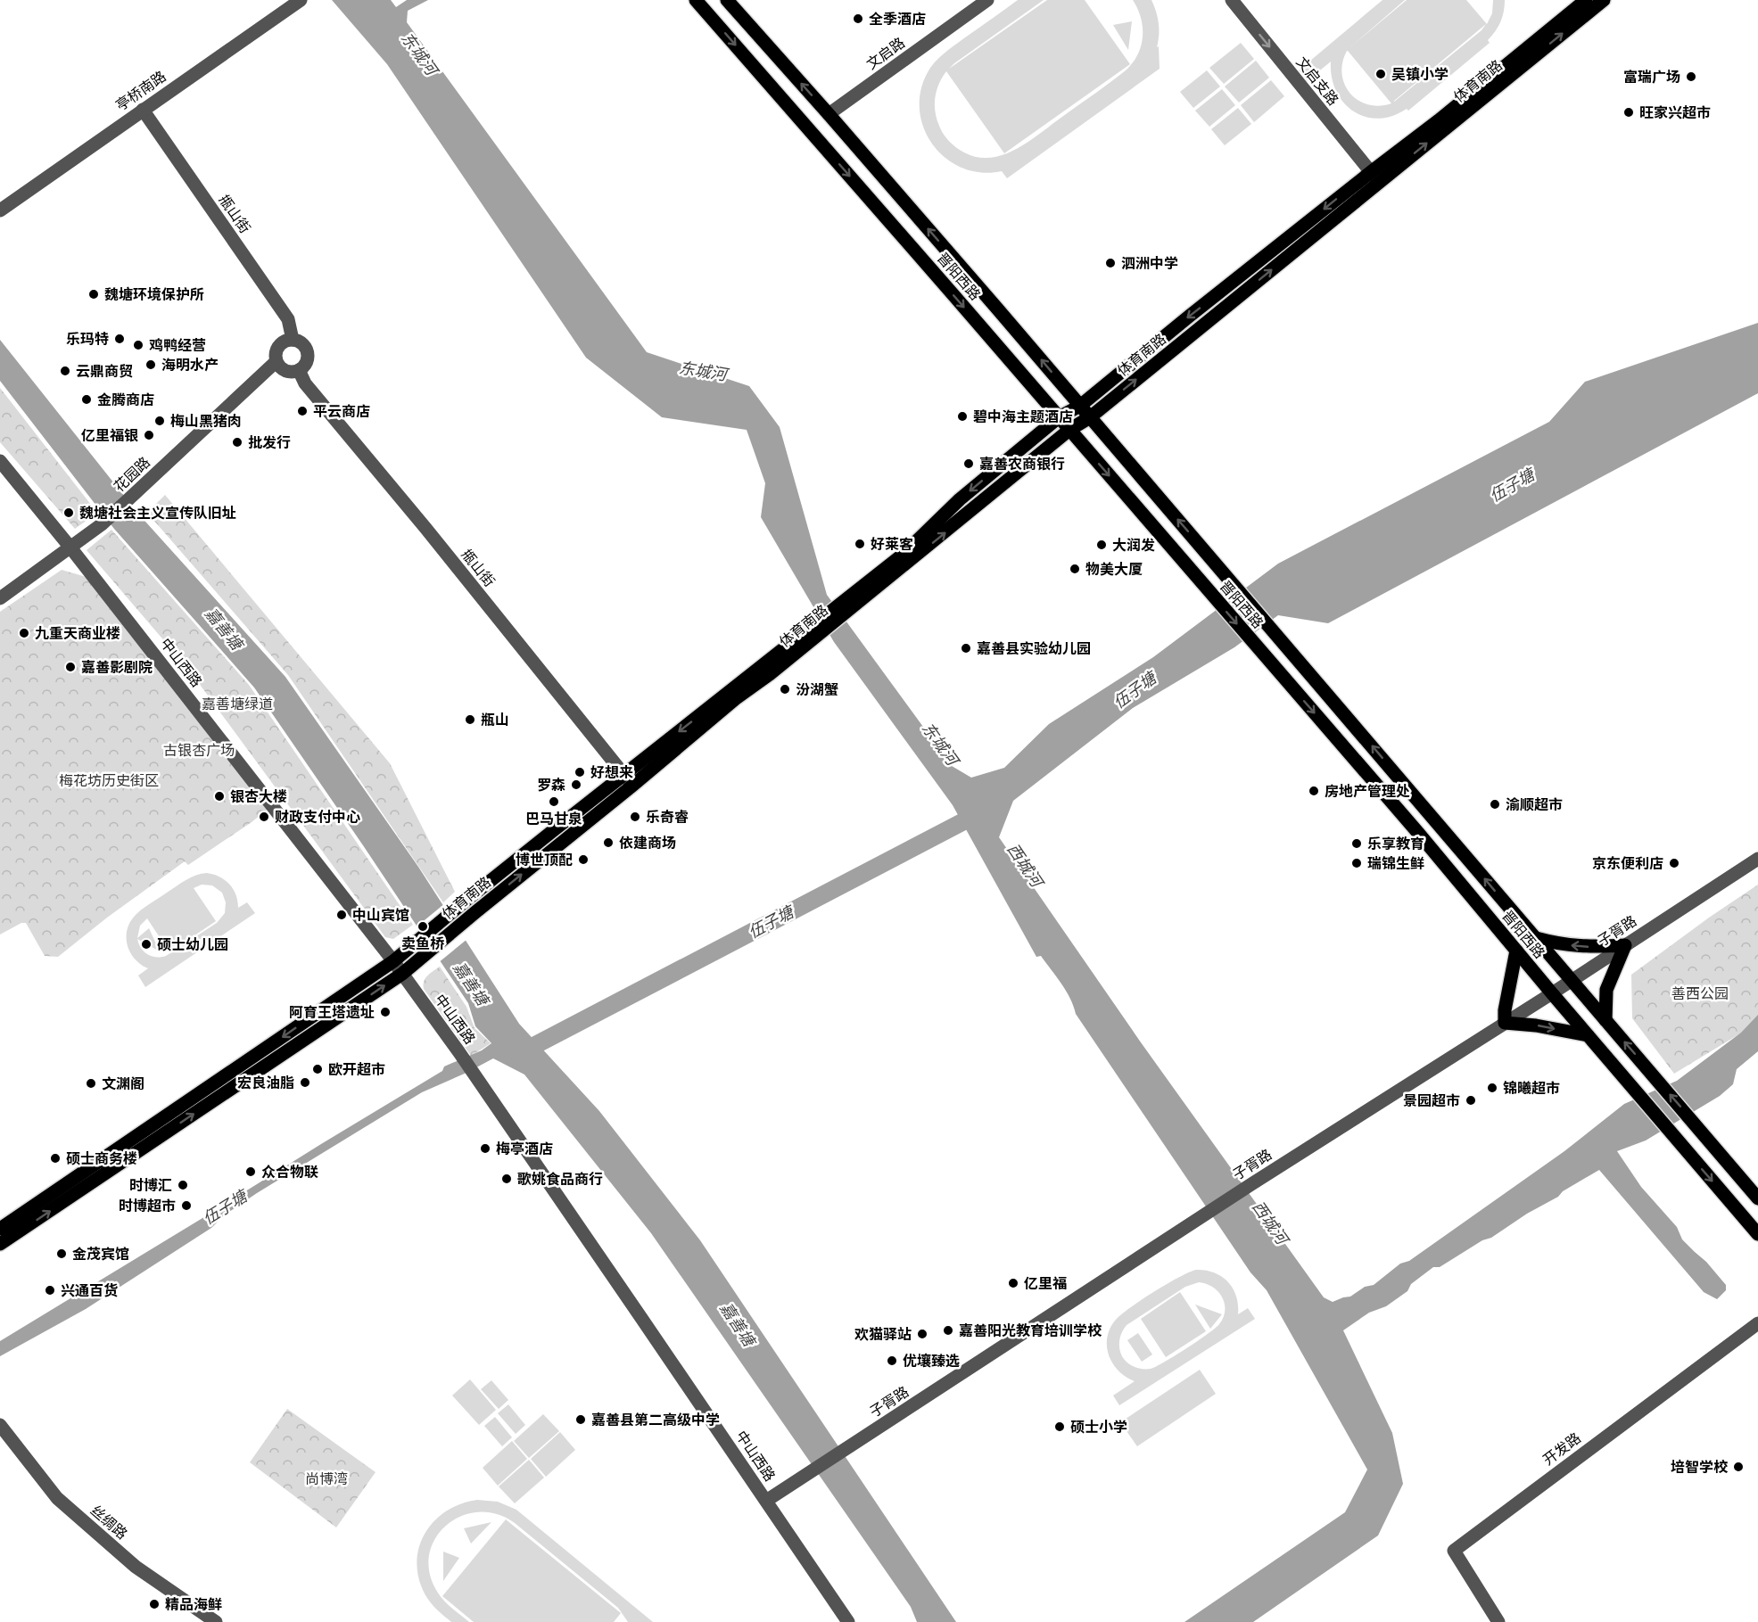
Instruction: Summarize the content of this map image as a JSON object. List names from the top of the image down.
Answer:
{
  "streets": {
    "main road": ["体育南路", "晋阳西路"],
    "street": [
      "文启路",
      "文启支路",
      "亭桥南路",
      "甁山街",
      "花园路",
      "中山西路",
      "子胥路",
      "开发路",
      "丝绸路"
    ]
  },
  "crossings": [
    ["文启路", "晋阳西路"],
    ["文启支路", "体育南路"],
    ["体育南路", "甁山街"],
    ["体育南路", "晋阳西路"],
    ["体育南路", "中山西路"],
    ["亭桥南路", "甁山街"],
    ["甁山街", "花园路"],
    ["晋阳西路", "子胥路"],
    ["花园路", "中山西路"],
    ["中山西路", "子胥路"]
  ],
  "one_way": ["文启支路"],
  "water": [
    "东城河",
    "伍子塘",
    "嘉善塘",
    "西城河"
  ],
  "parks": [
    "嘉善塘绿道",
    "古银杏广场",
    "梅花坊历史街区",
    "善西公园",
    "尚博湾"
  ],
  "places": [
    "全季酒店",
    "吴镇小学",
    "富瑞广场",
    "旺家兴超市",
    "泗洲中学",
    "魏塘环境保护所",
    "乐玛特",
    "鸡鸭经营",
    "海明水产",
    "云鼎商贸",
    "金腾商店",
    "平云商店",
    "碧中海主题酒店",
    "梅山黑猪肉",
    "亿里福银",
    "批发行",
    "嘉善农商银行",
    "魏塘社会主义宣传队旧址",
    "好莱客",
    "大润发",
    "物美大厦",
    "九重天商业楼",
    "嘉善县实验幼儿园",
    "嘉善影剧院",
    "汾湖蟹",
    "瓶山",
    "好想来",
    "罗森",
    "房地产管理处",
    "银杏大楼",
    "巴马甘泉",
    "渝顺超市",
    "财政支付中心",
    "乐奇睿",
    "依建商场",
    "乐享教育",
    "博世顶配",
    "瑞锦生鲜",
    "京东便利店",
    "中山宾馆",
    "卖鱼桥",
    "硕士幼儿园",
    "阿育王塔遗址",
    "欧开超市",
    "宏良油脂",
    "文渊阁",
    "锦曦超市",
    "景园超市",
    "梅亭酒店",
    "硕士商务楼",
    "众合物联",
    "歌姚食品商行",
    "时博汇",
    "时博超市",
    "金茂宾馆",
    "亿里福",
    "兴通百货",
    "嘉善阳光教育培训学校",
    "欢猫驿站",
    "优壤臻选",
    "嘉善县第二高级中学",
    "硕士小学",
    "培智学校",
    "精品海鲜"
  ]
}
